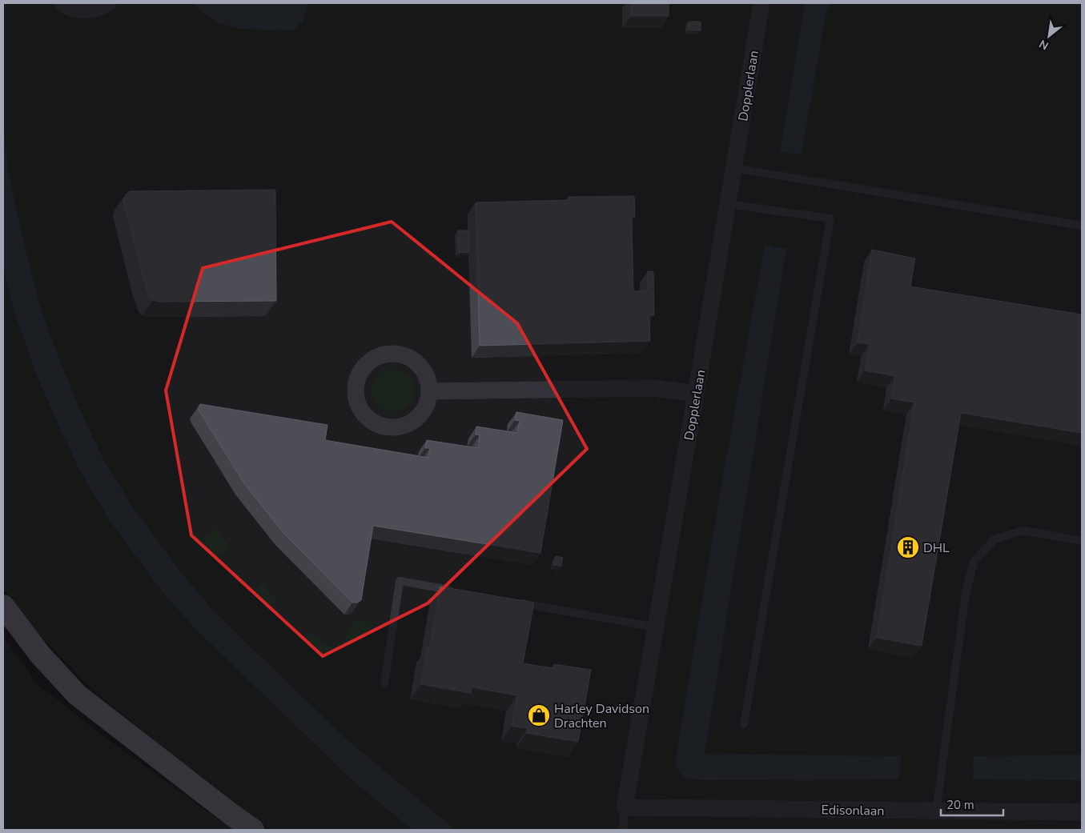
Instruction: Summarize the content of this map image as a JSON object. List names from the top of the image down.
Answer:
{
  "streets": {
    "street": ["Dopplerlaan", "Edisonlaan"]
  },
  "crossings": [
    ["Dopplerlaan", "Edisonlaan"]
  ],
  "places": {
    "building": ["DHL"],
    "shop": ["Harley Davidson Drachten"]
  },
  "scale_bar": "20 m",
  "north": "bottom left"
}
